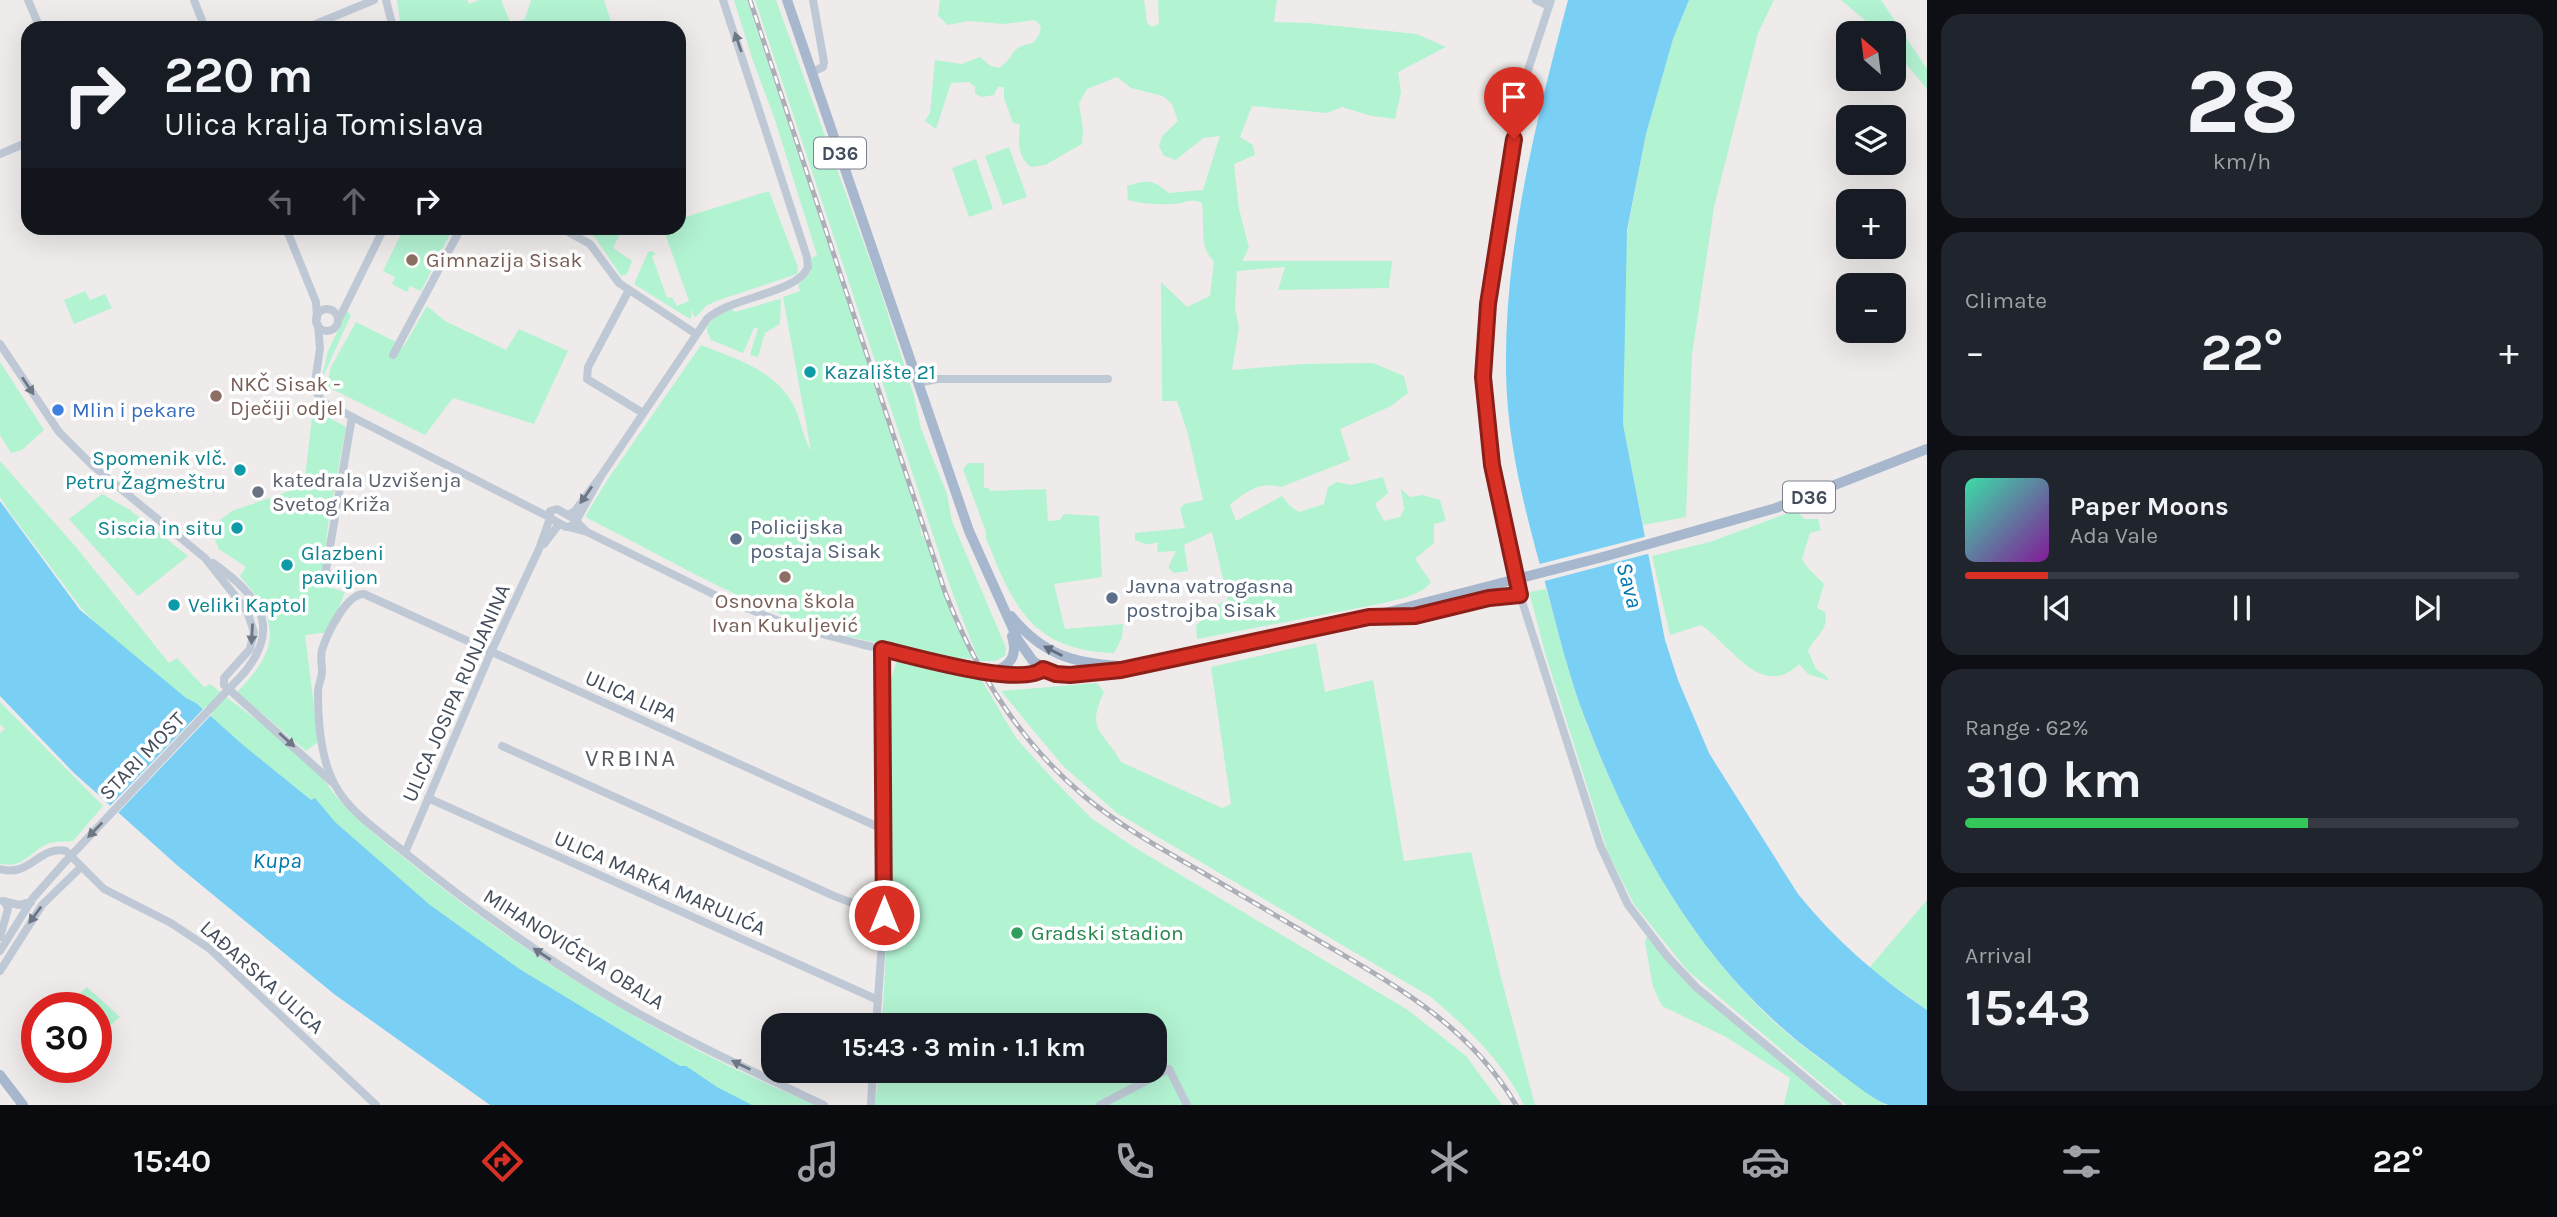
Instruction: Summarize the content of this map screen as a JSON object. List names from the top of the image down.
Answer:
{
  "streets": {
    "main road": ["D36"],
    "street": [
      "ULICA JOSIPA RUNJANINA",
      "ULICA LIPA",
      "STARI MOST",
      "ULICA MARKA MARULIĆA",
      "MIHANOVIĆEVA OBALA",
      "LAĐARSKA ULICA"
    ]
  },
  "crossings": [
    ["ULICA JOSIPA RUNJANINA", "ULICA LIPA"],
    ["ULICA JOSIPA RUNJANINA", "ULICA MARKA MARULIĆA"],
    ["ULICA JOSIPA RUNJANINA", "MIHANOVIĆEVA OBALA"],
    ["ULICA LIPA", "MIHANOVIĆEVA OBALA"],
    ["STARI MOST", "MIHANOVIĆEVA OBALA"]
  ],
  "one_way": ["STARI MOST"],
  "districts": ["VRBINA"],
  "water": ["Sava", "Kupa"],
  "places": [
    "Gimnazija Sisak",
    "Kazalište 21",
    "NKČ Sisak - Dječiji odjel",
    "Mlin i pekare",
    "Spomenik vlč. Petru Žagmeštru",
    "katedrala Uzvišenja Svetog Križa",
    "Siscia in situ",
    "Policijska postaja Sisak",
    "Glazbeni paviljon",
    "Osnovna škola Ivan Kukuljević",
    "Javna vatrogasna postrojba Sisak",
    "Veliki Kaptol",
    "Gradski stadion"
  ],
  "north": "top left",
  "page": {
    "tile": [
      ["28", "km/h"],
      "Climate",
      ["Range · 62%", "310 km"],
      ["Arrival", "15:43"]
    ],
    "map_buttons": ["+", "−"],
    "turn": ["220 m", "Ulica kralja Tomislava"],
    "heat": ["−", "22°", "+"],
    "song": ["Paper Moons", "Ada Vale"],
    "limit": "30",
    "trip": "15:43 · 3 min · 1.1 km",
    "tabs": ["15:40", "22°"]
  }
}
